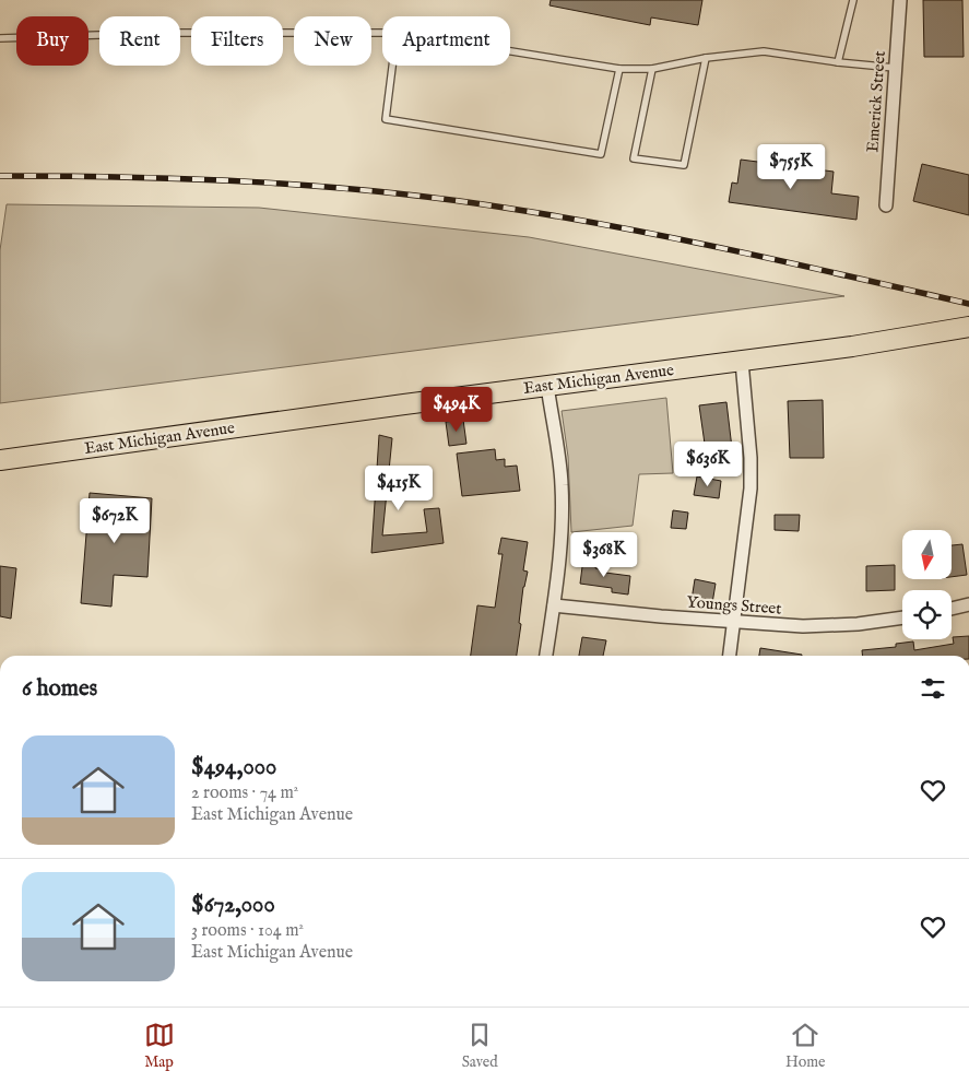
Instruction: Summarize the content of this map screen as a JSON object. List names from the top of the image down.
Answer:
{
  "streets": {
    "main road": ["East Michigan Avenue"],
    "street": ["Emerick Street", "Youngs Street"]
  },
  "north": "bottom",
  "page": {
    "chip": [
      "Buy",
      "Rent",
      "Filters",
      "New",
      "Apartment"
    ],
    "price": [
      "$755K",
      "$494K",
      "$636K",
      "$415K",
      "$672K",
      "$368K"
    ],
    "heading": "6 homes",
    "list": [
      {
        "name": "$494,000",
        "note": "2 rooms · 74 m² · East Michigan Avenue"
      },
      {
        "name": "$672,000",
        "note": "3 rooms · 104 m² · East Michigan Avenue"
      }
    ],
    "tabs": ["Map", "Saved", "Home"]
  }
}
